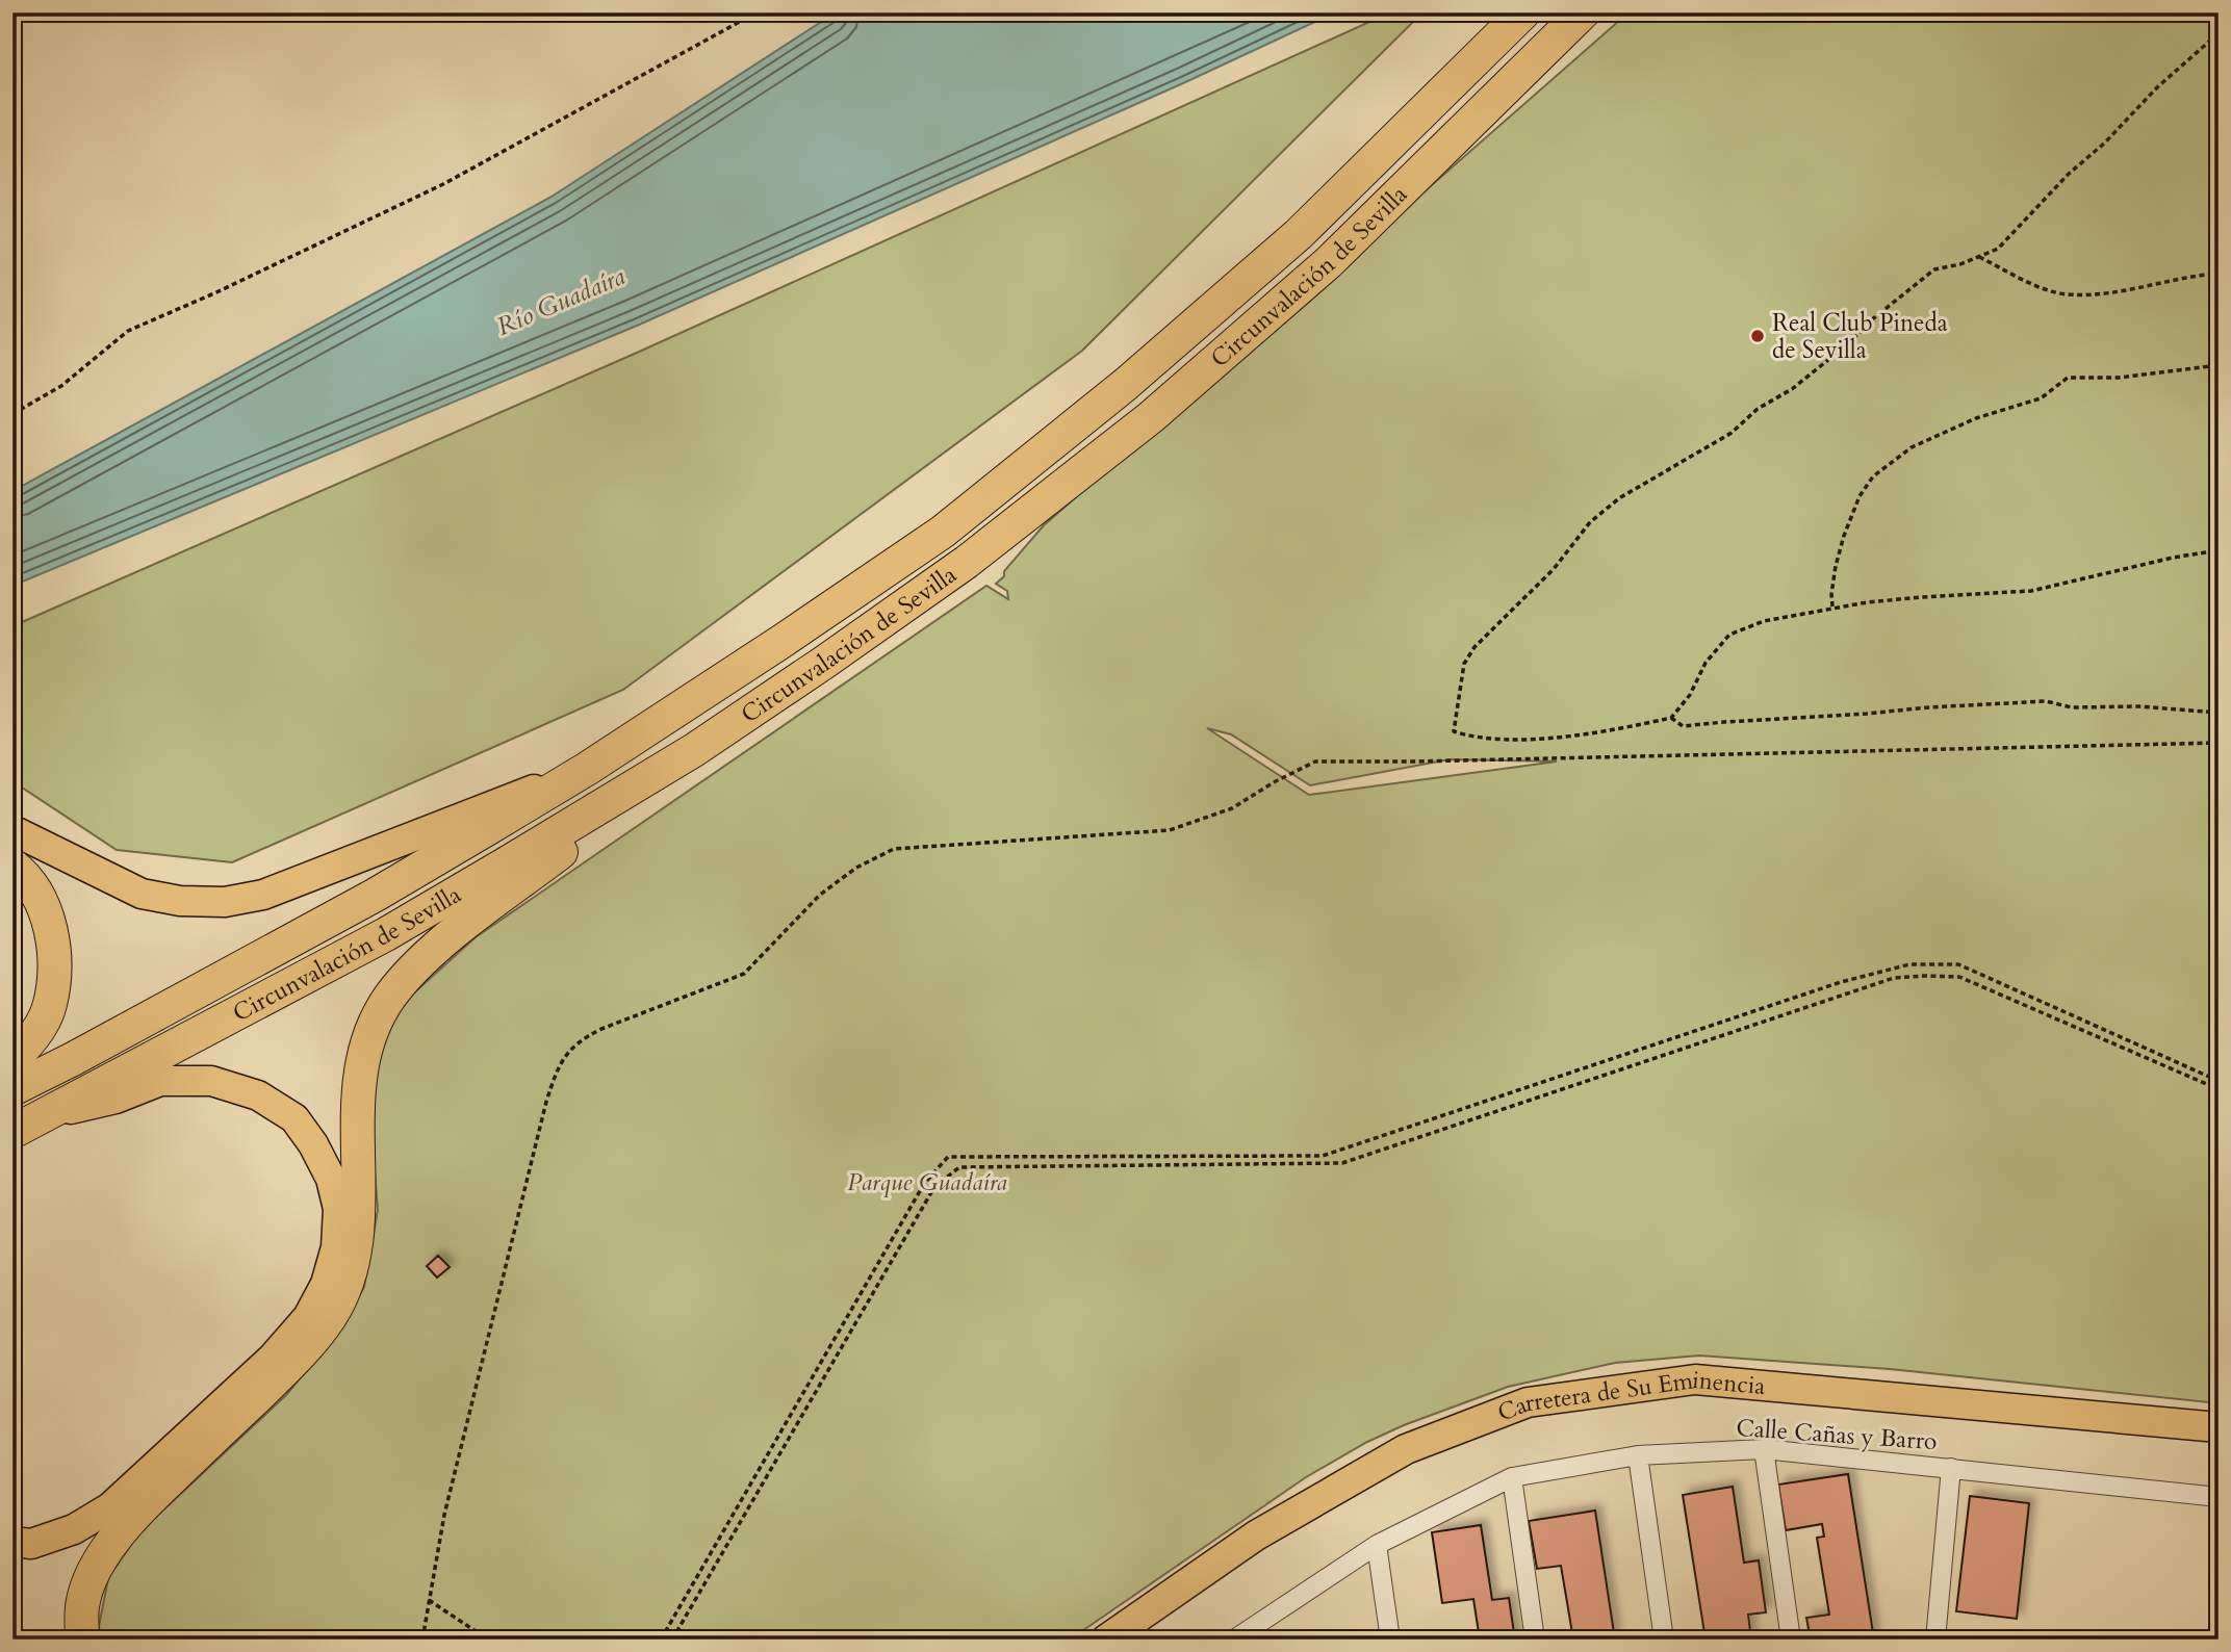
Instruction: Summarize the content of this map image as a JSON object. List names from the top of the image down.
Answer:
{
  "streets": {
    "highway": ["Circunvalación de Sevilla"],
    "main road": ["Carretera de Su Eminencia"],
    "street": ["Calle Cañas y Barro"]
  },
  "water": ["Río Guadaíra"],
  "parks": ["Parque Guadaíra"],
  "places": ["Real Club Pineda de Sevilla"]
}
